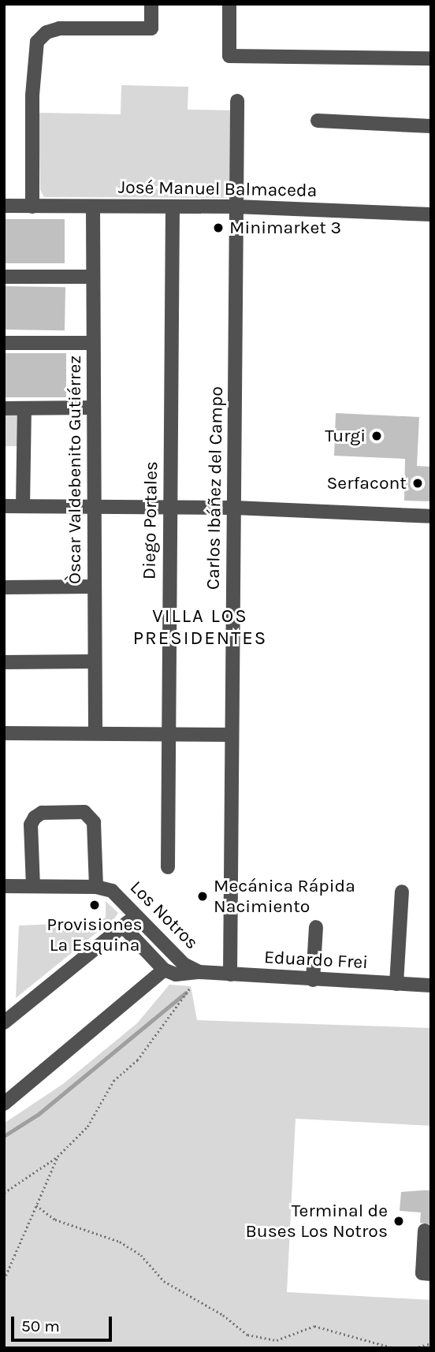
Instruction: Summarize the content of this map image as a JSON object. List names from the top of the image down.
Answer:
{
  "streets": {
    "street": [
      "José Manuel Balmaceda",
      "Òscar Valdebenito Gutiérrez",
      "Carlos Ibáñez del Campo",
      "Diego Portales",
      "Los Notros",
      "Eduardo Frei"
    ]
  },
  "crossings": [
    ["José Manuel Balmaceda", "Òscar Valdebenito Gutiérrez"],
    ["José Manuel Balmaceda", "Carlos Ibáñez del Campo"],
    ["José Manuel Balmaceda", "Diego Portales"],
    ["Carlos Ibáñez del Campo", "Eduardo Frei"],
    ["Los Notros", "Eduardo Frei"]
  ],
  "districts": ["VILLA LOS PRESIDENTES"],
  "places": [
    "Minimarket 3",
    "Turgi",
    "Serfacont",
    "Mecánica Rápida Nacimiento",
    "Provisiones La Esquina",
    "Terminal de Buses Los Notros"
  ],
  "scale_bar": "50 m"
}
